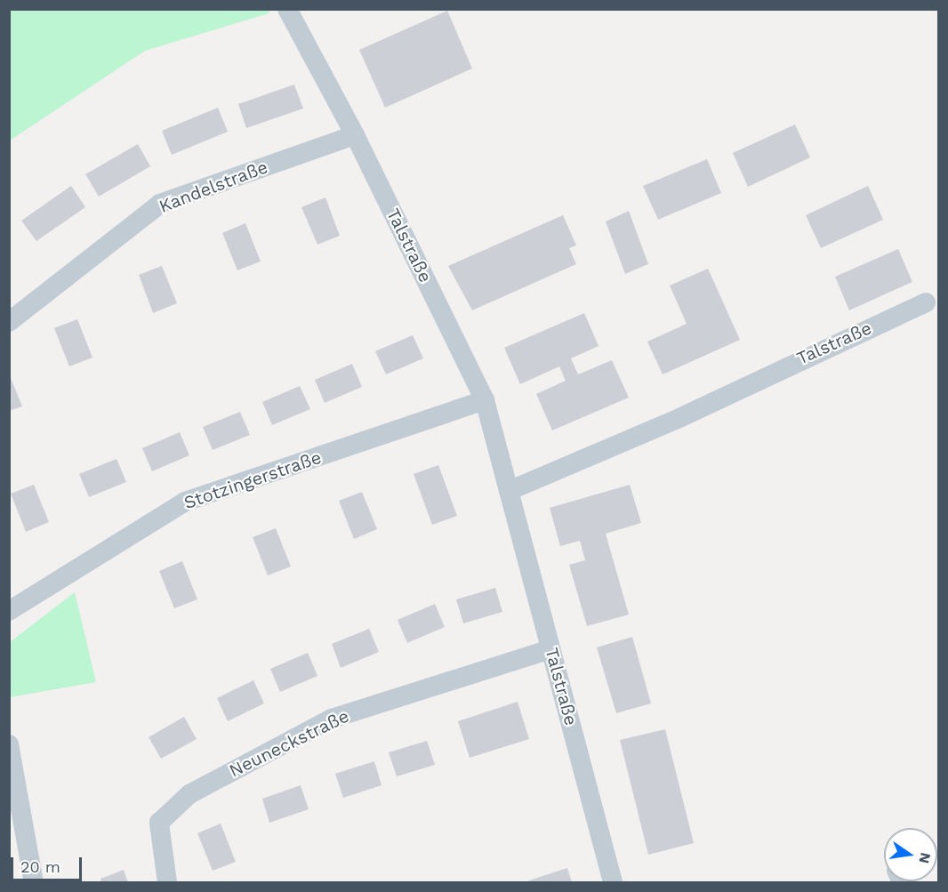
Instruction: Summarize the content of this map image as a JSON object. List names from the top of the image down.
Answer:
{
  "streets": {
    "street": [
      "Kandelstraße",
      "Talstraße",
      "Stotzingerstraße",
      "Neuneckstraße"
    ]
  },
  "crossings": [
    ["Kandelstraße", "Talstraße"],
    ["Talstraße", "Stotzingerstraße"],
    ["Talstraße", "Neuneckstraße"]
  ],
  "scale_bar": "20 m",
  "north": "right"
}
